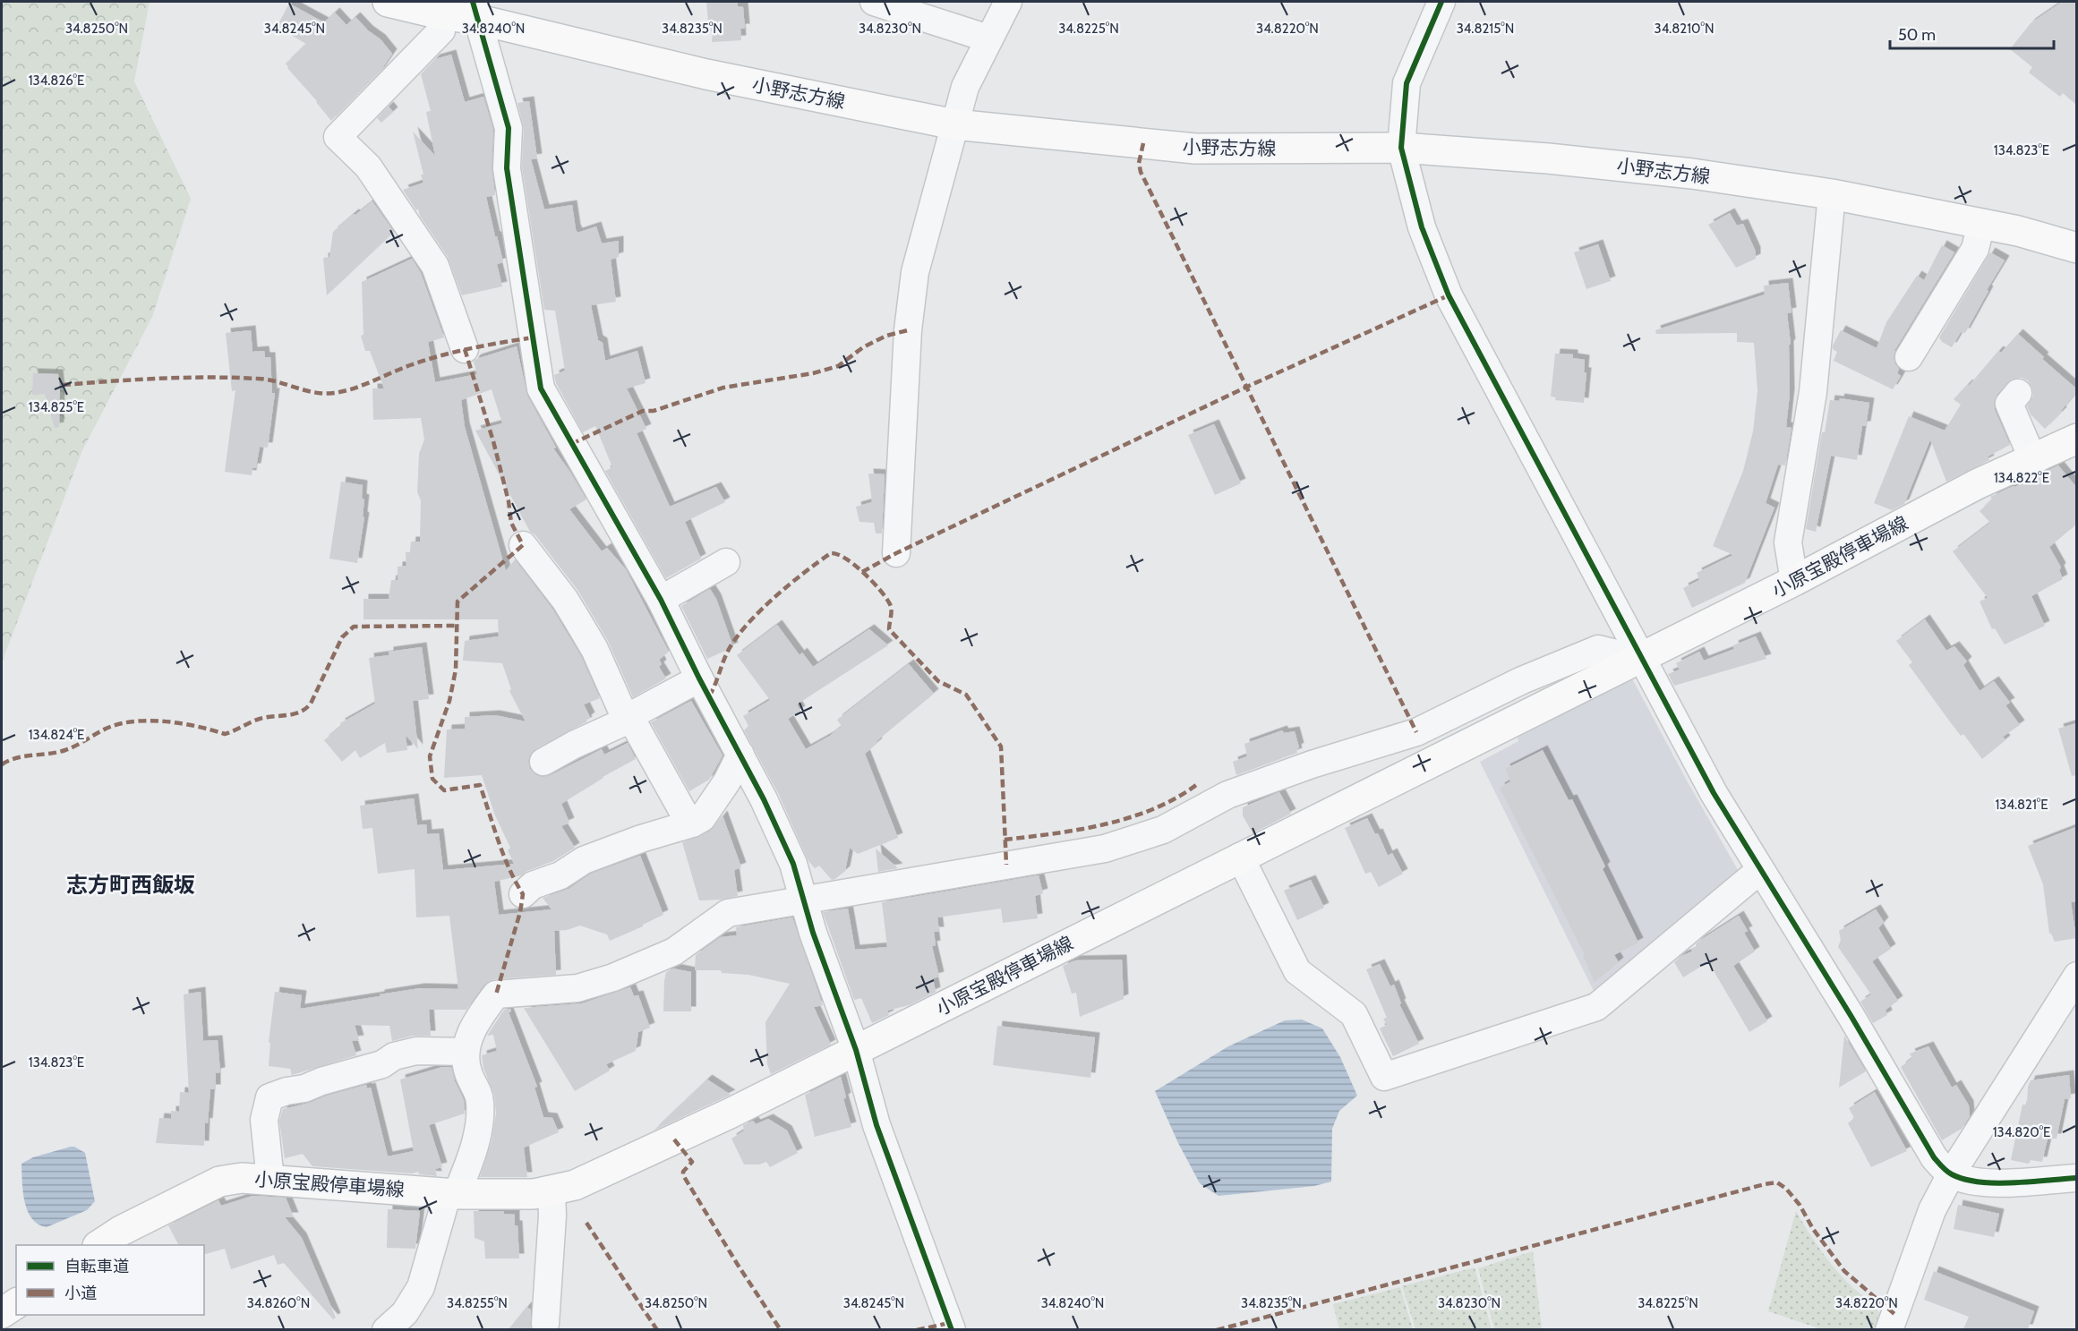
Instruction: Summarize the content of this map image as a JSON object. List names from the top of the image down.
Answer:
{
  "streets": {
    "main road": ["小野志方線", "小原宝殿停車場線"]
  },
  "districts": ["志方町西飯坂"],
  "legend": ["自転車道", "小道"],
  "scale_bar": "50 m",
  "coordinates": [
    "34.8210°N",
    "34.8250°N",
    "34.8245°N",
    "34.8240°N",
    "34.8235°N",
    "34.8230°N",
    "34.8225°N",
    "34.8220°N",
    "34.8215°N",
    "134.826°E",
    "134.823°E",
    "134.825°E",
    "134.822°E",
    "134.824°E",
    "134.821°E",
    "134.820°E",
    "34.8260°N",
    "34.8255°N"
  ]
}
